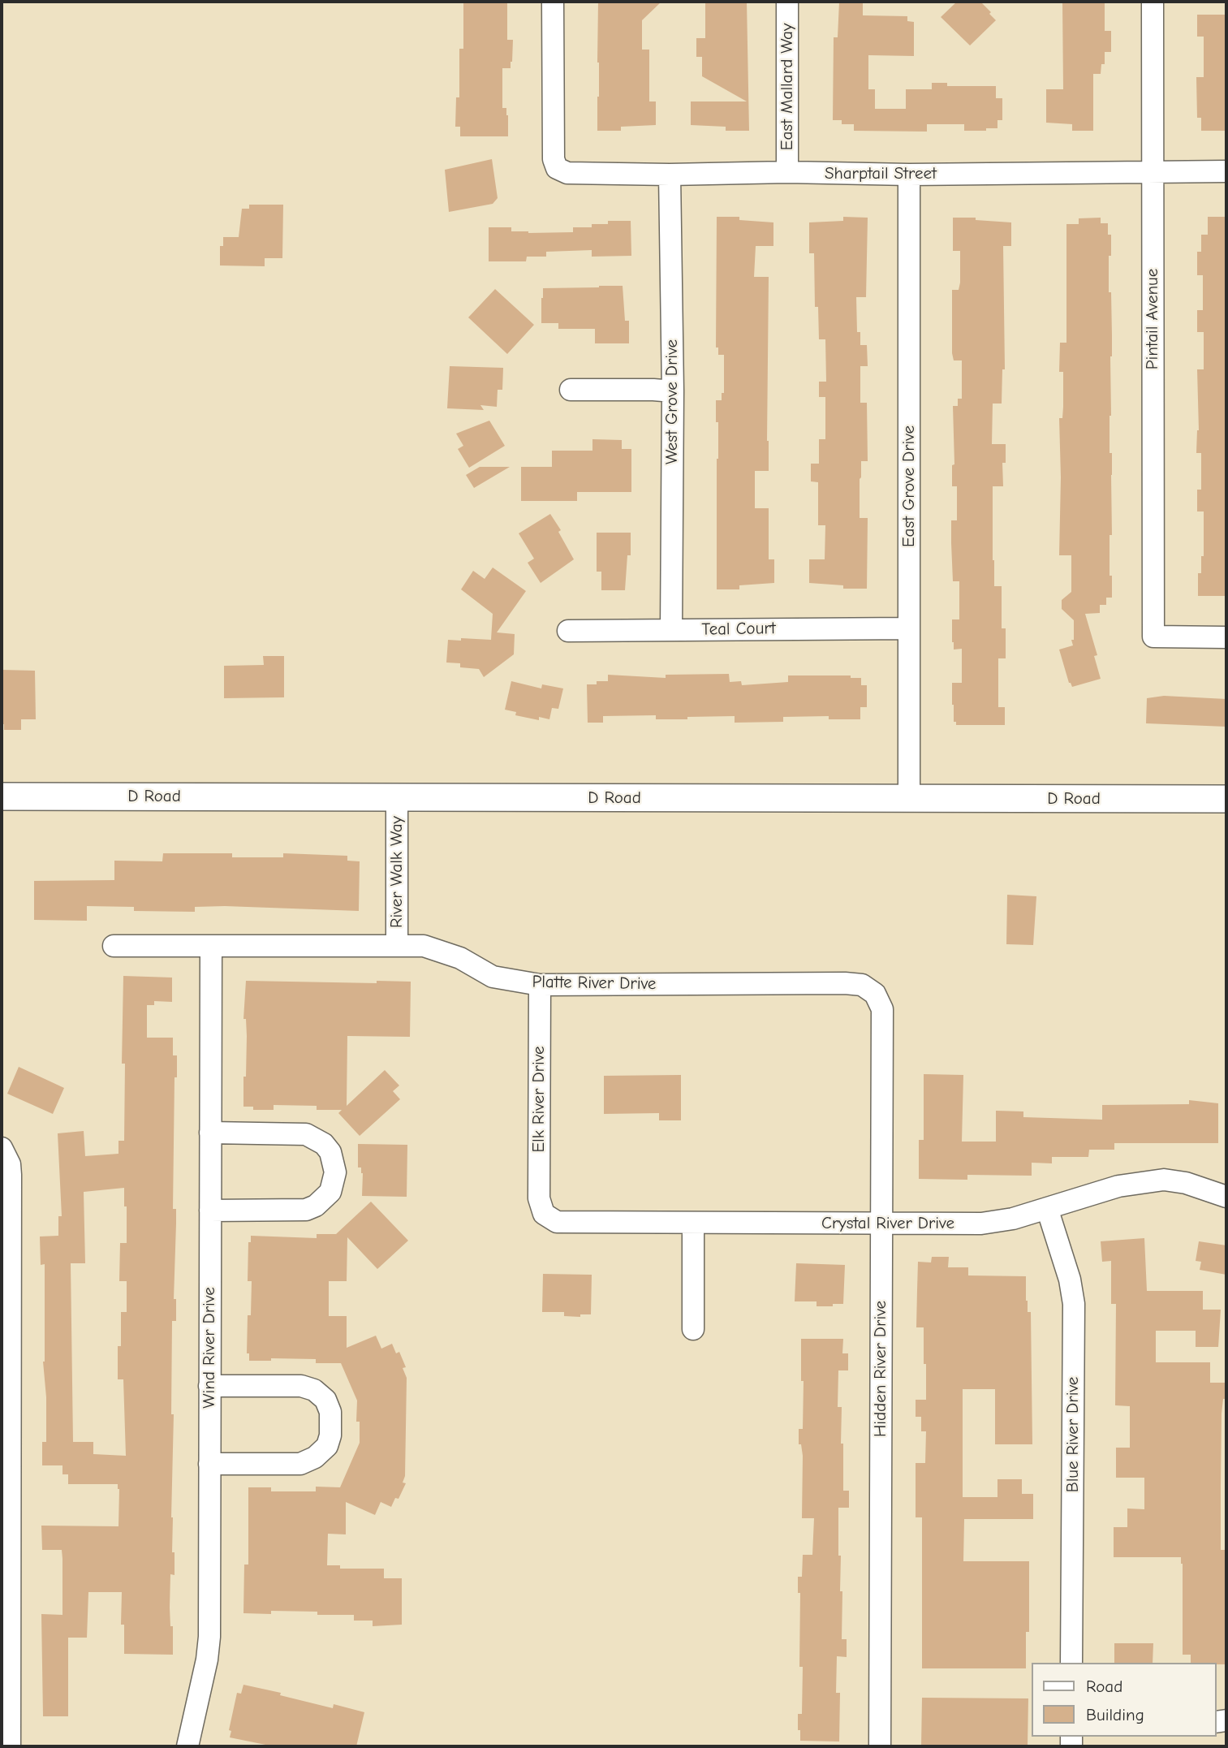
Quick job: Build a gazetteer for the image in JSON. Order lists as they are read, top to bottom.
{
  "streets": {
    "street": [
      "East Mallard Way",
      "Sharptail Street",
      "Pintail Avenue",
      "West Grove Drive",
      "East Grove Drive",
      "Teal Court",
      "D Road",
      "River Walk Way",
      "Platte River Drive",
      "Elk River Drive",
      "Crystal River Drive",
      "Wind River Drive",
      "Hidden River Drive",
      "Blue River Drive"
    ]
  },
  "crossings": [
    ["East Mallard Way", "Sharptail Street"],
    ["Sharptail Street", "Pintail Avenue"],
    ["Sharptail Street", "West Grove Drive"],
    ["Sharptail Street", "East Grove Drive"],
    ["West Grove Drive", "Teal Court"],
    ["East Grove Drive", "Teal Court"],
    ["East Grove Drive", "D Road"],
    ["D Road", "River Walk Way"],
    ["River Walk Way", "Platte River Drive"],
    ["Platte River Drive", "Elk River Drive"],
    ["Platte River Drive", "Wind River Drive"],
    ["Platte River Drive", "Hidden River Drive"],
    ["Elk River Drive", "Crystal River Drive"],
    ["Crystal River Drive", "Hidden River Drive"],
    ["Crystal River Drive", "Blue River Drive"]
  ],
  "legend": ["Road", "Building"]
}
